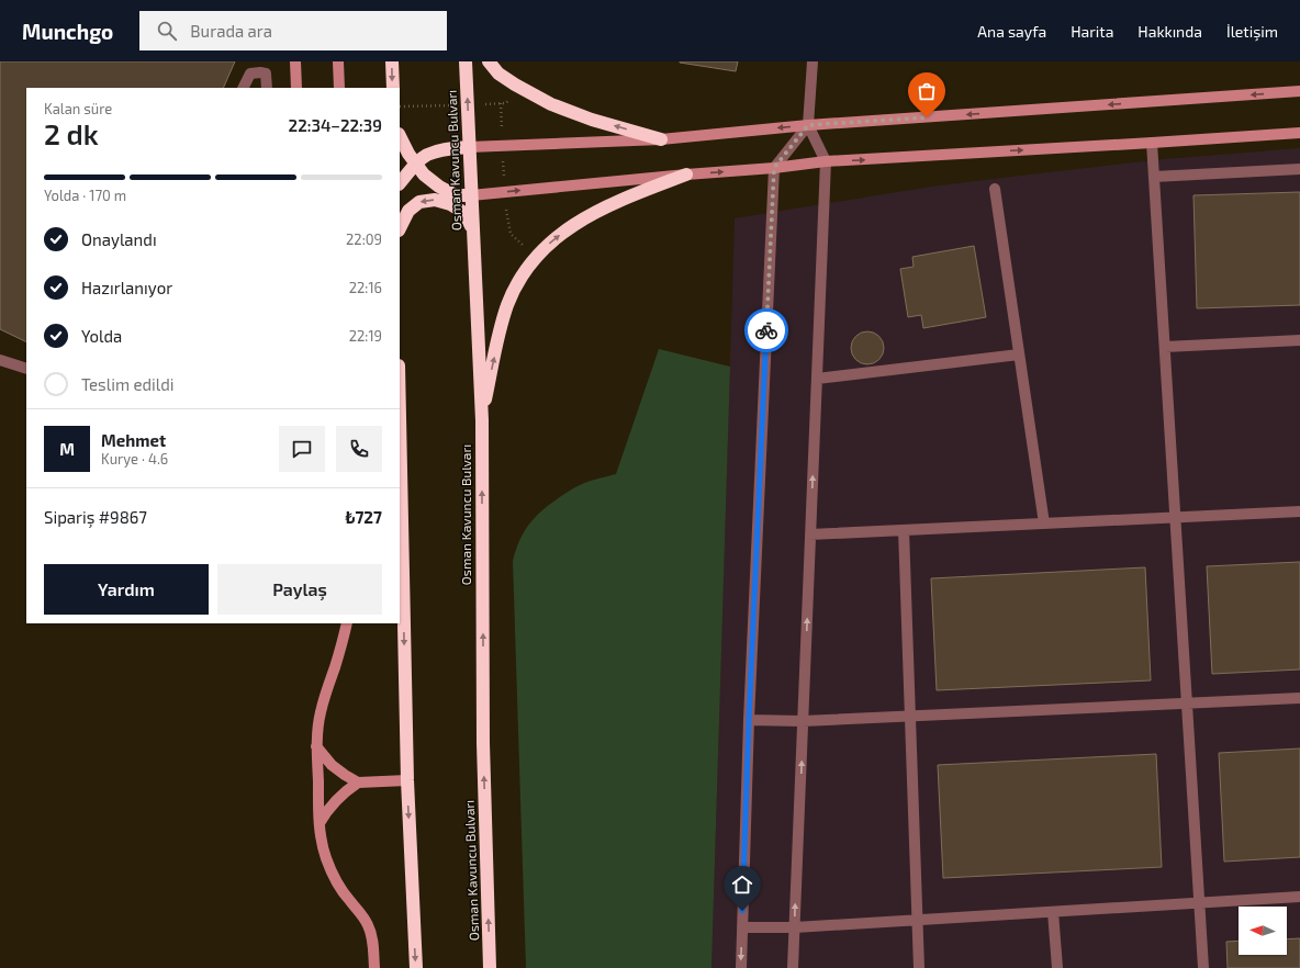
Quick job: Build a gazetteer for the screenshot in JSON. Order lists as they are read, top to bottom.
{
  "streets": {
    "highway": ["Osman Kavuncu Bulvarı"]
  },
  "north": "left",
  "page": {
    "header": "Munchgo",
    "search": "Burada ara",
    "nav": [
      "Ana sayfa",
      "Harita",
      "Hakkında",
      "İletişim"
    ],
    "heading": ["2 dk", "Kalan süre", "22:34–22:39"],
    "panel": [
      "Mehmet",
      "Kurye · 4.6",
      "Sipariş #9867",
      "₺727"
    ],
    "bar": "Yolda · 170 m",
    "list": [
      ["Onaylandı", "22:09"],
      ["Hazırlanıyor", "22:16"],
      ["Yolda", "22:19"],
      "Teslim edildi"
    ],
    "round": "M",
    "buttons": ["Yardım", "Paylaş"]
  }
}
